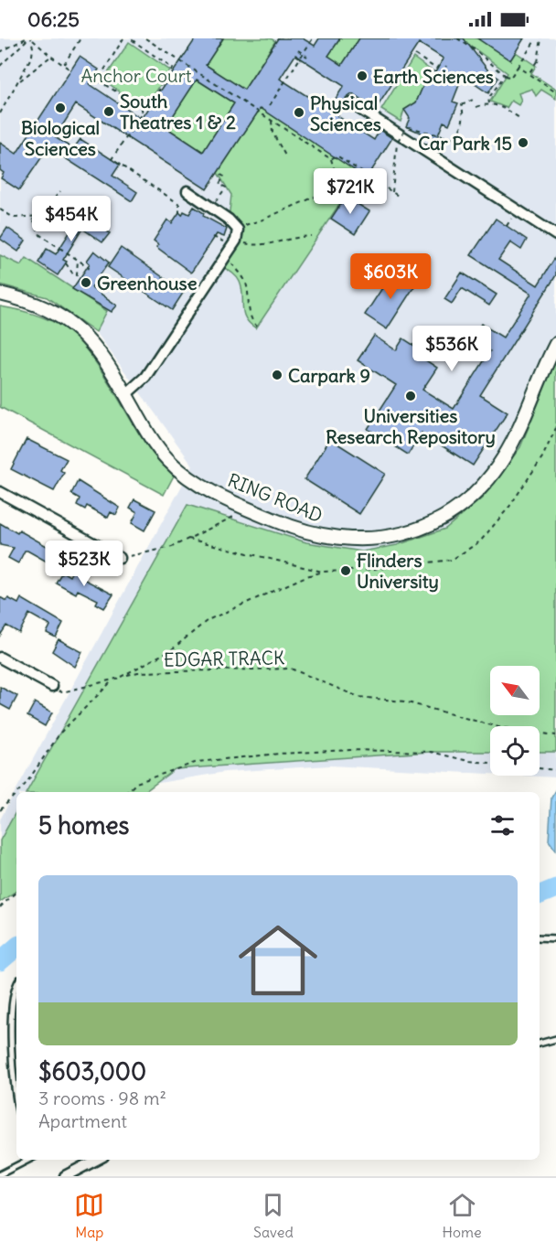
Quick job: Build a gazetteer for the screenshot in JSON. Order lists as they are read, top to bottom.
{
  "streets": {
    "street": ["RING ROAD"],
    "path": ["EDGAR TRACK"]
  },
  "parks": ["Anchor Court"],
  "places": [
    "Earth Sciences",
    "Biological Sciences",
    "South Theatres 1 & 2",
    "Physical Sciences",
    "Car Park 15",
    "Greenhouse",
    "Carpark 9",
    "Universities Research Repository",
    "Flinders University"
  ],
  "north": "top left",
  "page": {
    "status": "06:25",
    "price": [
      "$721K",
      "$454K",
      "$603K",
      "$536K",
      "$523K"
    ],
    "heading": "5 homes",
    "list": [
      {
        "name": "$603,000",
        "note": "3 rooms · 98 m² · Apartment"
      }
    ],
    "tabs": ["Map", "Saved", "Home"]
  }
}
